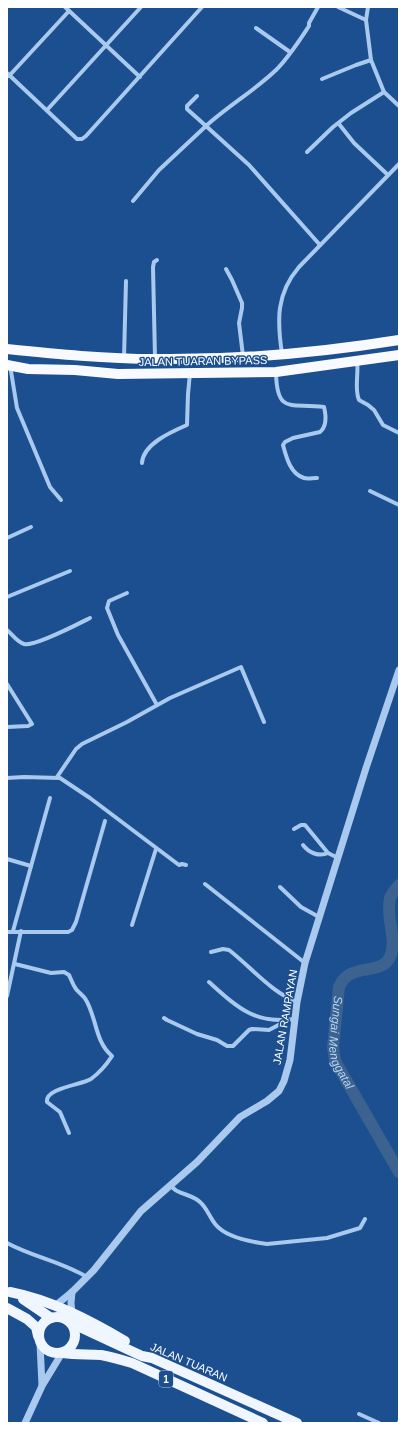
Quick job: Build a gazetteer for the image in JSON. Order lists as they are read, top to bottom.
{
  "streets": {
    "highway": ["JALAN TUARAN BYPASS"],
    "main road": ["JALAN TUARAN", "1"],
    "street": ["JALAN RAMPAYAN"]
  },
  "crossings": [
    ["JALAN TUARAN", "1"]
  ],
  "water": ["Sungai Menggatal"]
}
